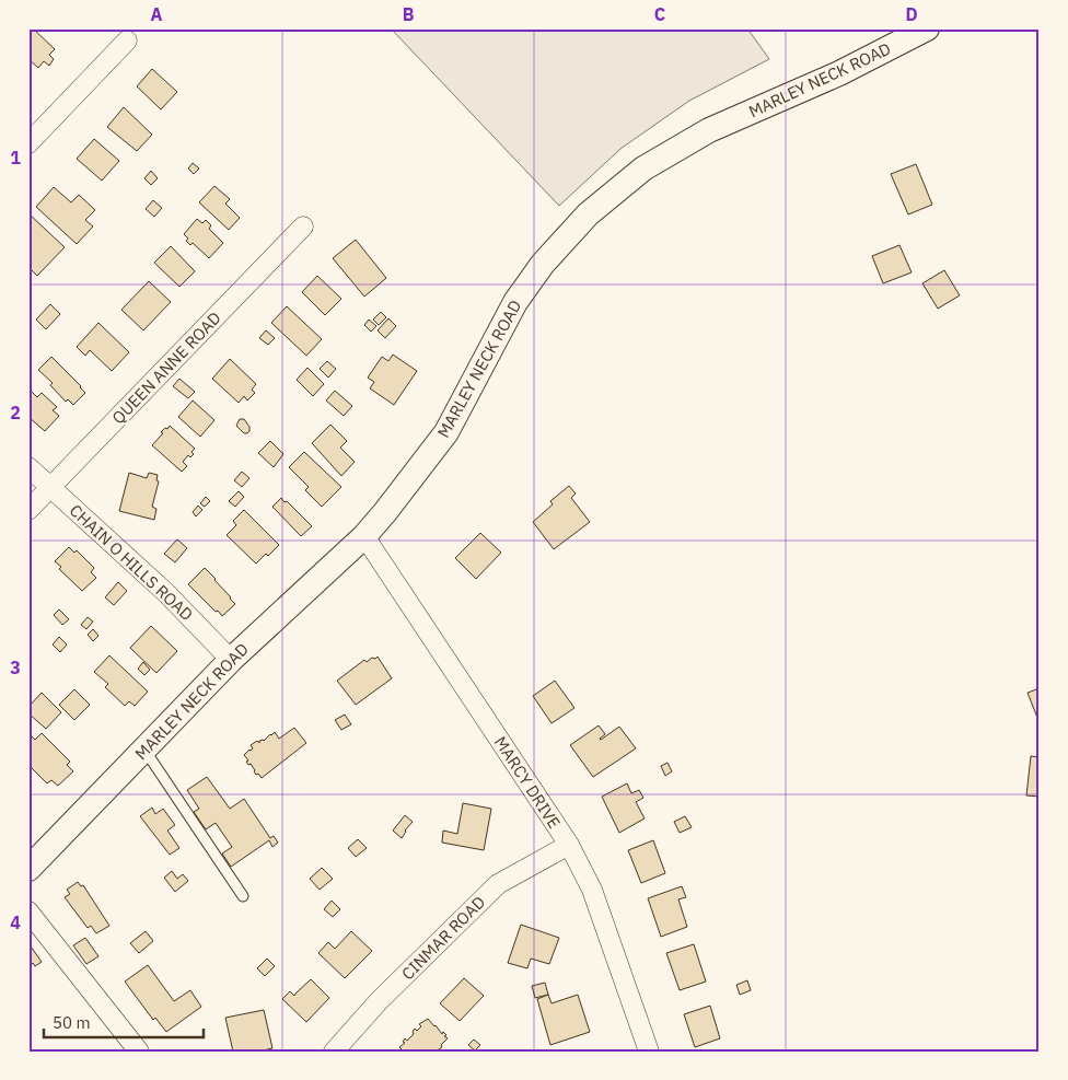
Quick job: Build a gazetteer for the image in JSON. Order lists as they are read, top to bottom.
{
  "streets": {
    "street": [
      "MARLEY NECK ROAD",
      "QUEEN ANNE ROAD",
      "CHAIN O HILLS ROAD",
      "MARCY DRIVE",
      "CINMAR ROAD"
    ]
  },
  "crossings": [
    ["MARLEY NECK ROAD", "CHAIN O HILLS ROAD"],
    ["MARLEY NECK ROAD", "MARCY DRIVE"],
    ["QUEEN ANNE ROAD", "CHAIN O HILLS ROAD"],
    ["MARCY DRIVE", "CINMAR ROAD"]
  ],
  "scale_bar": "50 m",
  "grid": {
    "columns": [
      "A",
      "B",
      "C",
      "D"
    ],
    "rows": [
      "1",
      "2",
      "3",
      "4"
    ]
  }
}
